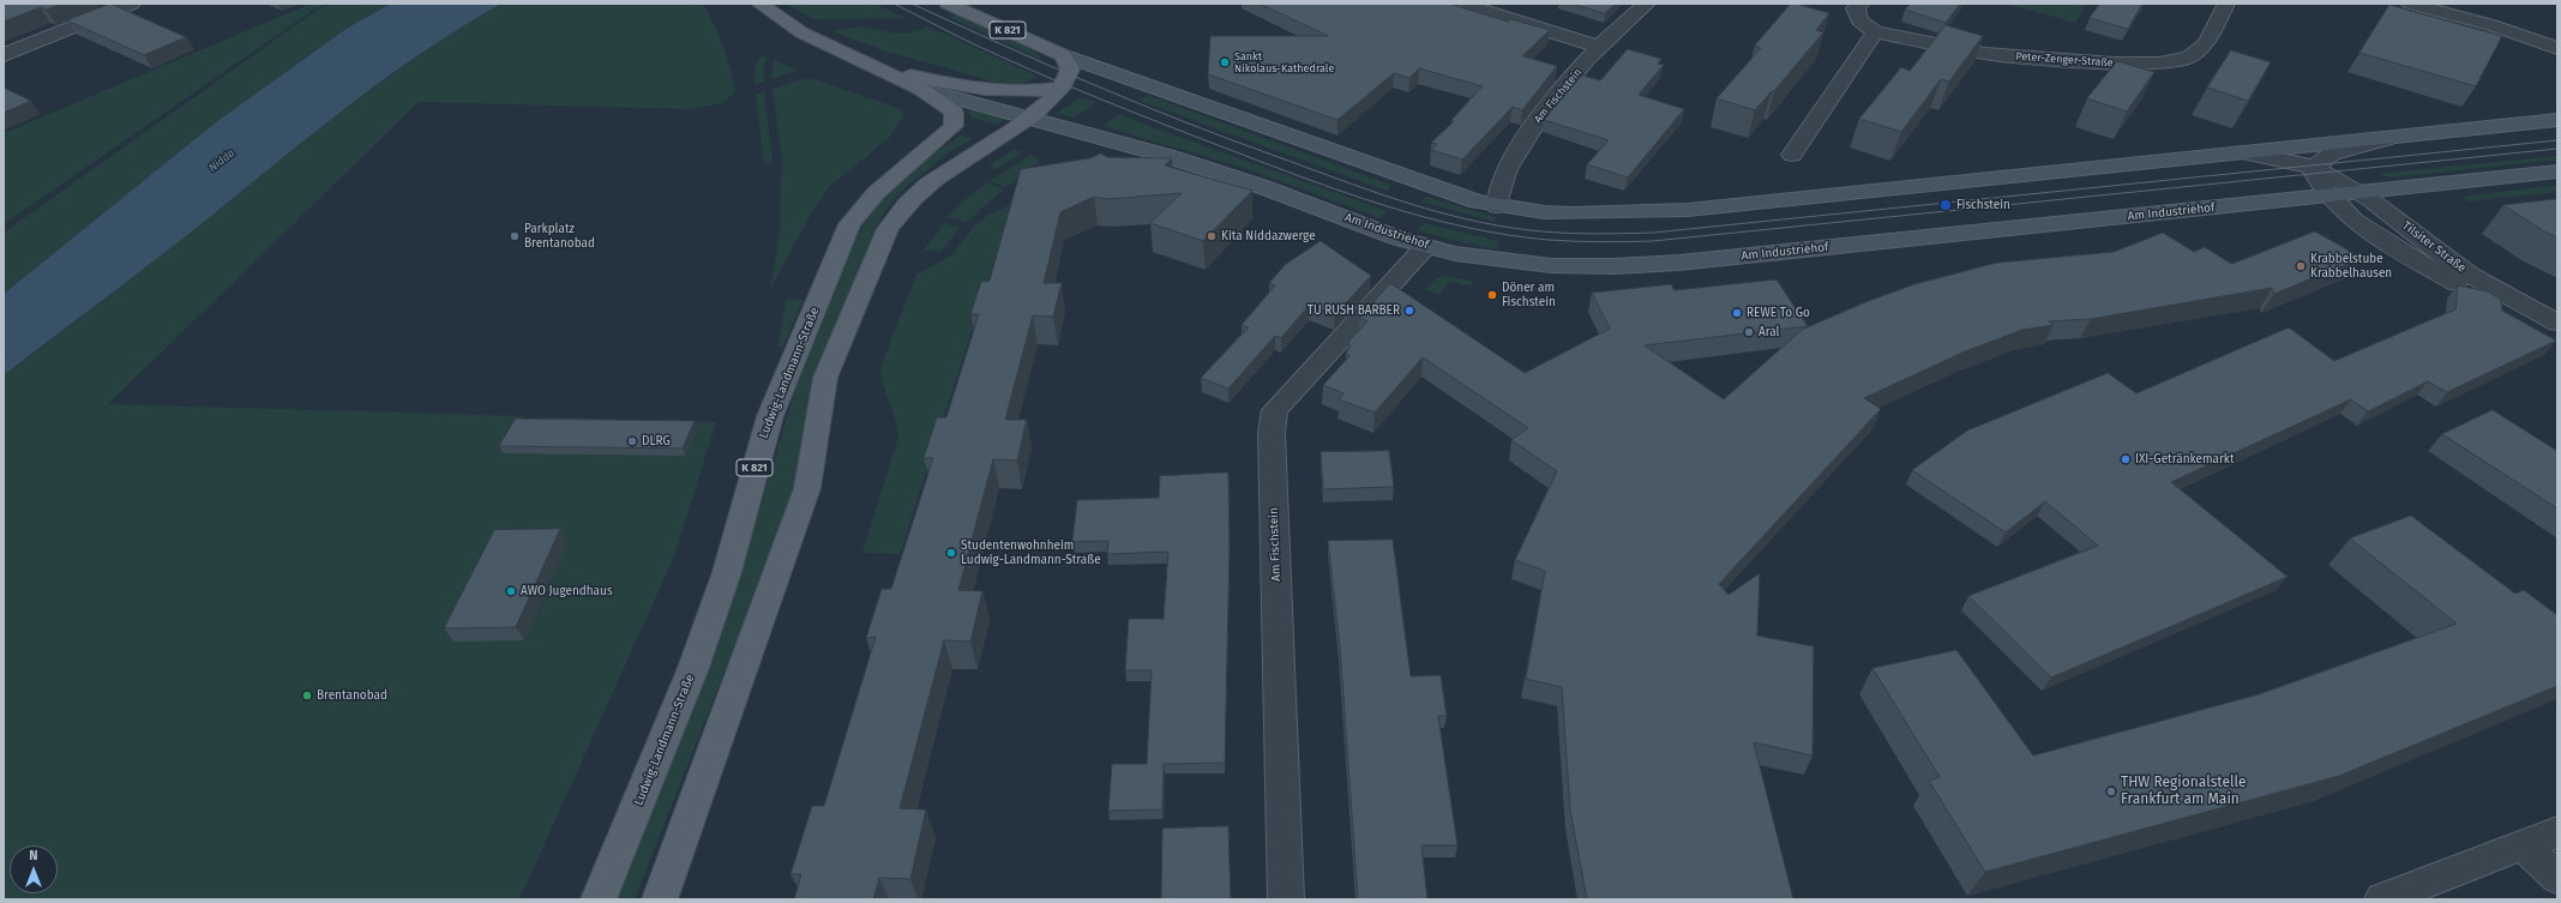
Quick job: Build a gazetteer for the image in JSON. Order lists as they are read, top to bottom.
{
  "streets": {
    "main road": ["K 821", "Am Industriehof", "Ludwig-Landmann-Straße"],
    "street": ["Peter-Zenger-Straße", "Am Fischstein", "Tilsiter Straße"]
  },
  "crossings": [
    ["Am Fischstein", "Am Industriehof"],
    ["Am Industriehof", "Tilsiter Straße"],
    ["Am Industriehof", "Ludwig-Landmann-Straße"]
  ],
  "water": ["Nidda"],
  "places": [
    "Sankt Nikolaus-Kathedrale",
    "Fischstein",
    "Parkplatz Brentanobad",
    "Kita Niddazwerge",
    "Krabbelstube Krabbelhausen",
    "Döner am Fischstein",
    "TU RUSH BARBER",
    "REWE To Go",
    "Aral",
    "DLRG",
    "IXI-Getränkemarkt",
    "Studentenwohnheim Ludwig-Landmann-Straße",
    "AWO Jugendhaus",
    "Brentanobad",
    "THW Regionalstelle Frankfurt am Main"
  ],
  "north": "top"
}
